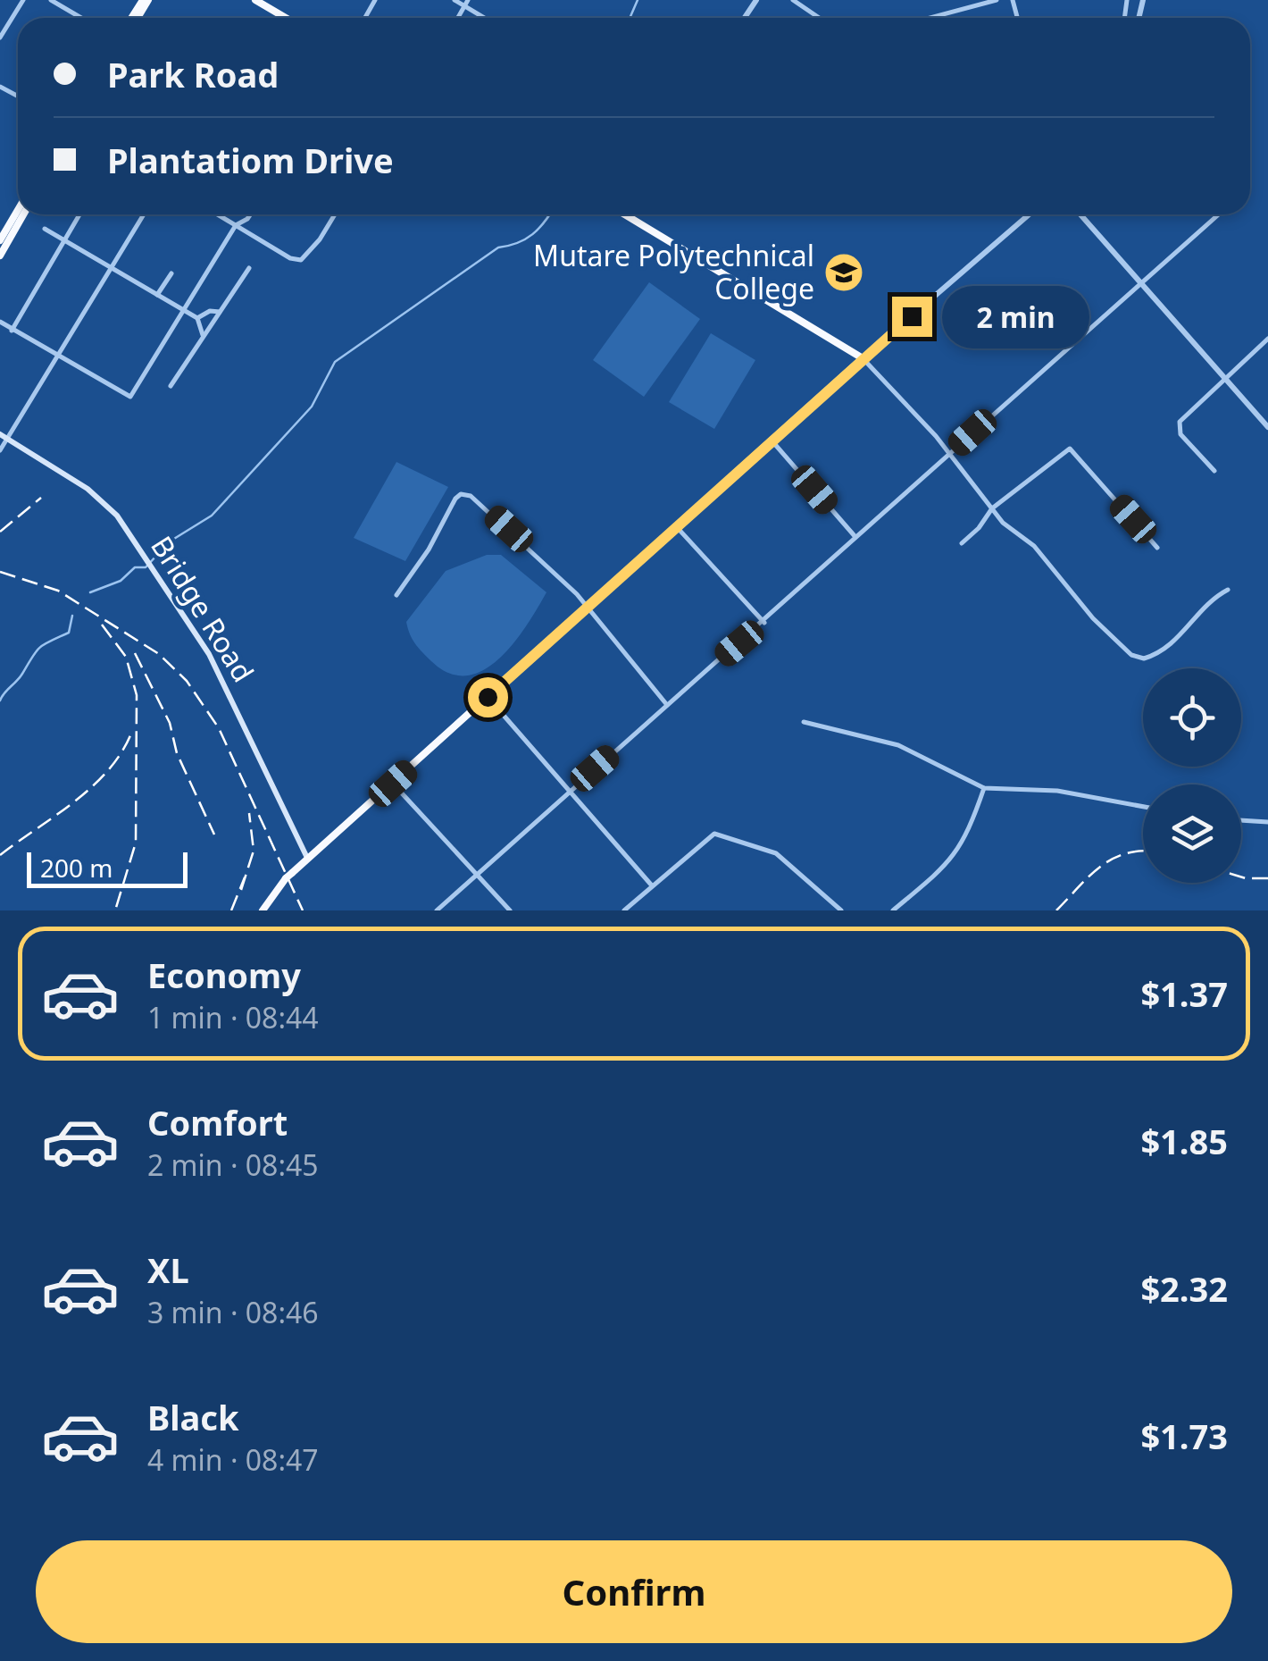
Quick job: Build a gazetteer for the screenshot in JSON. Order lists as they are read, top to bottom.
{
  "streets": {
    "main road": ["Bridge Road"]
  },
  "places": {
    "school or university": ["Mutare Polytechnical College"]
  },
  "scale_bar": "200 m",
  "page": {
    "banner": ["Park Road", "Plantatiom Drive"],
    "bubble": "2 min",
    "scale": "200 m",
    "list": [
      {
        "name": "Economy",
        "note": "1 min · 08:44",
        "value": "$1.37"
      },
      {
        "name": "Comfort",
        "note": "2 min · 08:45",
        "value": "$1.85"
      },
      {
        "name": "XL",
        "note": "3 min · 08:46",
        "value": "$2.32"
      },
      {
        "name": "Black",
        "note": "4 min · 08:47",
        "value": "$1.73"
      }
    ],
    "buttons": "Confirm"
  }
}
